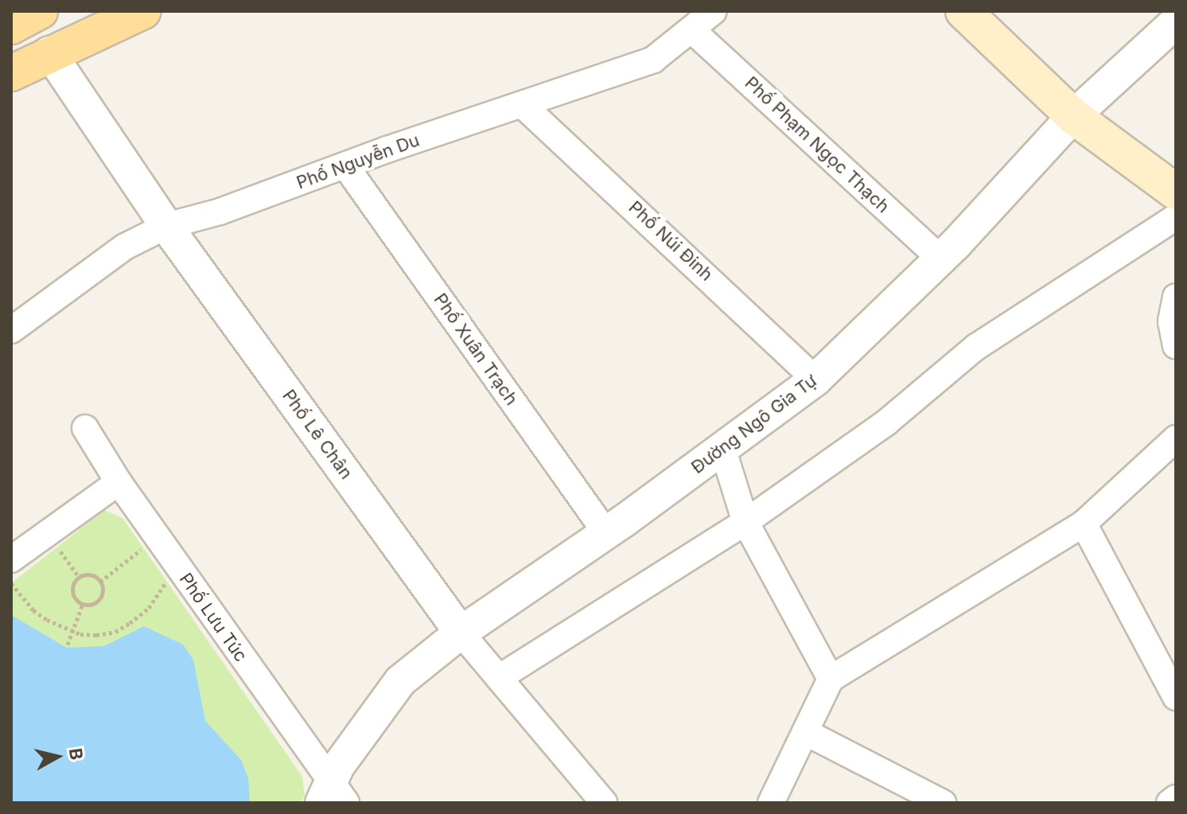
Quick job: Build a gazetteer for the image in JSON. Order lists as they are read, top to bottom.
{
  "streets": {
    "street": [
      "Phố Phạm Ngọc Thạch",
      "Phố Nguyễn Du",
      "Phố Núi Đinh",
      "Phố Xuân Trạch",
      "Đường Ngô Gia Tự",
      "Phố Lê Chân",
      "Phố Lưu Túc"
    ]
  },
  "crossings": [
    ["Phố Phạm Ngọc Thạch", "Phố Nguyễn Du"],
    ["Phố Phạm Ngọc Thạch", "Đường Ngô Gia Tự"],
    ["Phố Nguyễn Du", "Phố Núi Đinh"],
    ["Phố Nguyễn Du", "Phố Xuân Trạch"],
    ["Phố Nguyễn Du", "Phố Lê Chân"],
    ["Phố Núi Đinh", "Đường Ngô Gia Tự"],
    ["Phố Xuân Trạch", "Đường Ngô Gia Tự"],
    ["Đường Ngô Gia Tự", "Phố Lê Chân"],
    ["Đường Ngô Gia Tự", "Phố Lưu Túc"]
  ],
  "north": "right"
}
